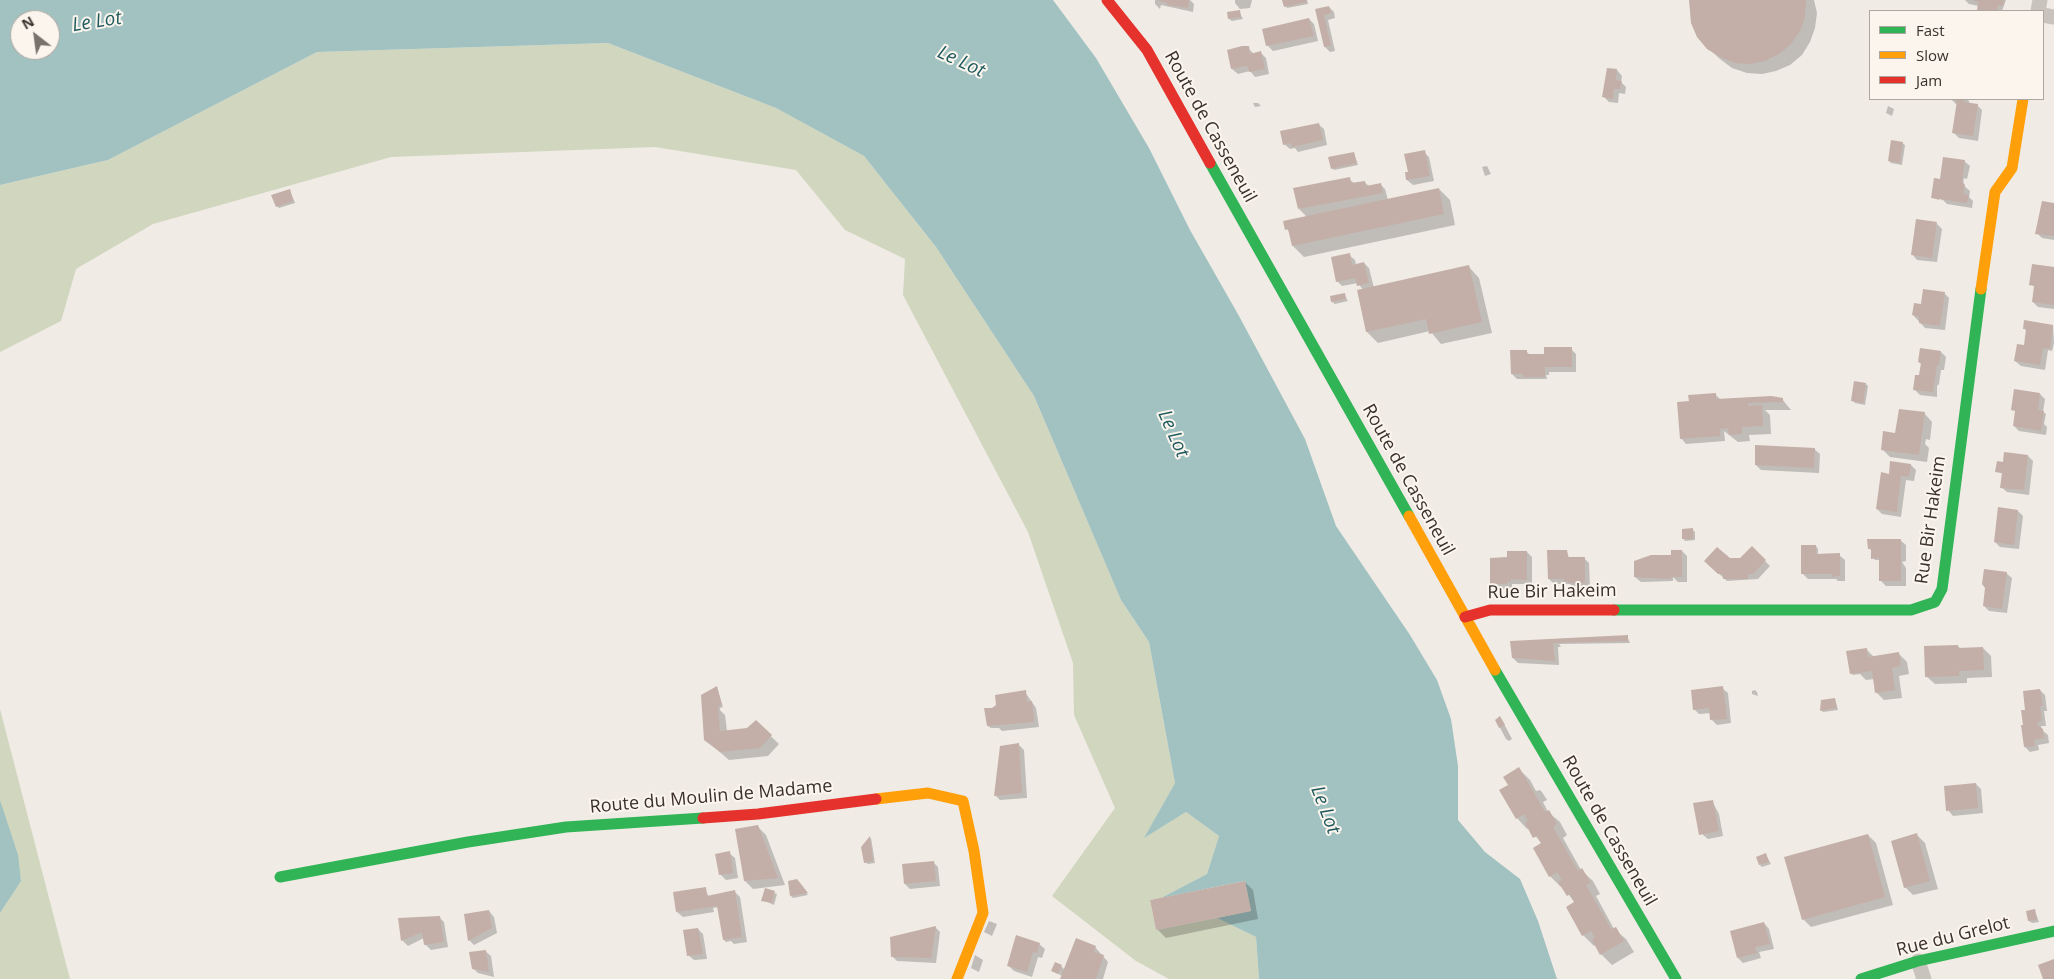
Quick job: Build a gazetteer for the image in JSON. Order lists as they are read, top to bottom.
{
  "streets": {
    "street": [
      "Route de Casseneuil",
      "Rue Bir Hakeim",
      "Route du Moulin de Madame",
      "Rue du Grelot"
    ]
  },
  "crossings": [
    ["Route de Casseneuil", "Rue Bir Hakeim"]
  ],
  "water": ["Le Lot"],
  "legend": ["Fast", "Slow", "Jam"],
  "north": "top left"
}
